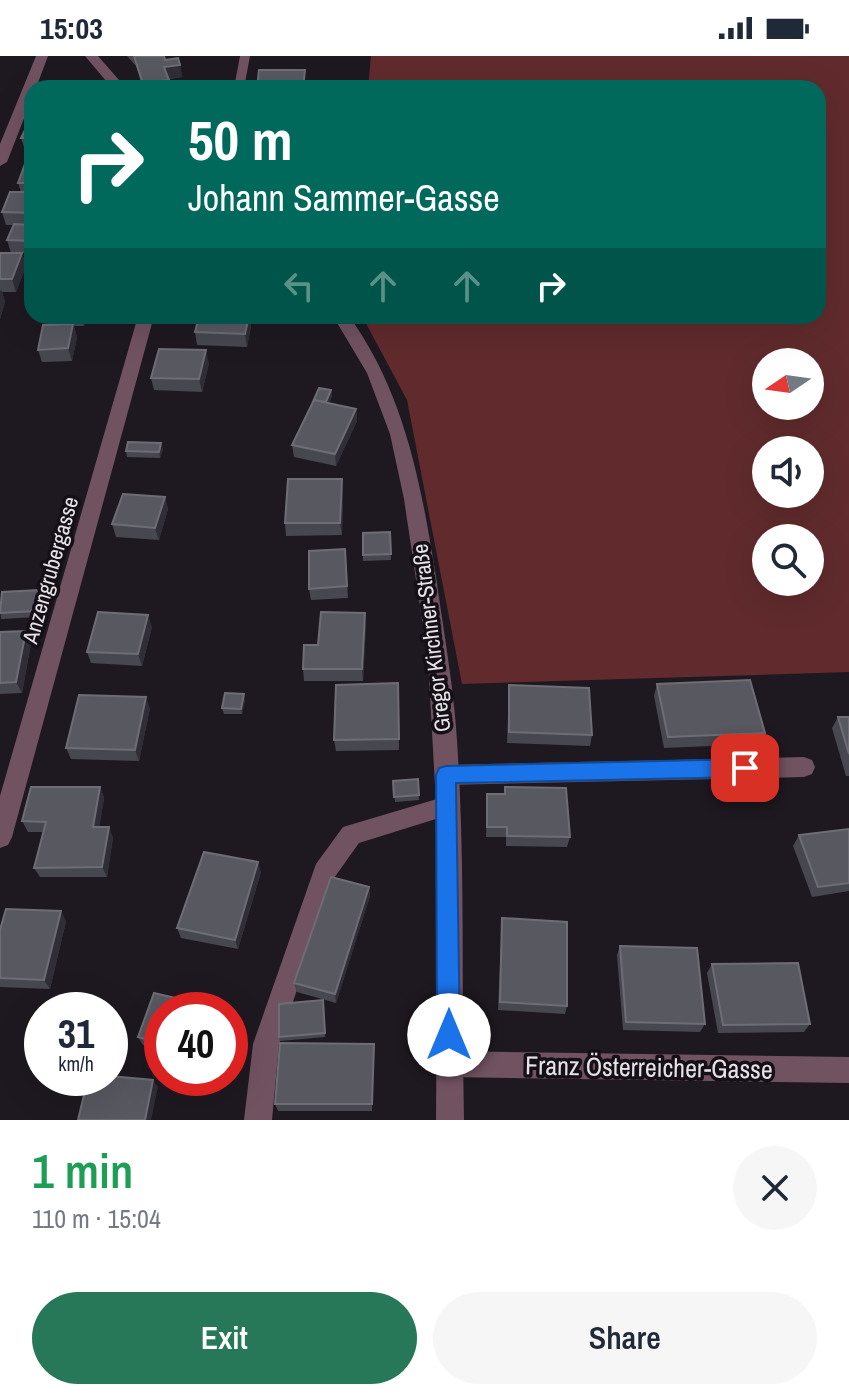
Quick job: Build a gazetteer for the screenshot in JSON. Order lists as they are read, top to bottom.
{
  "streets": {
    "street": ["Anzengrubergasse", "Gregor Kirchner-Straße", "Franz Österreicher-Gasse"]
  },
  "crossings": [
    ["Gregor Kirchner-Straße", "Franz Österreicher-Gasse"]
  ],
  "north": "left",
  "page": {
    "status": "15:03",
    "turn": ["50 m", "Johann Sammer-Gasse"],
    "speed": "31 km/h",
    "limit": "40",
    "heading": ["1 min", "110 m · 15:04"],
    "buttons": ["Exit", "Share"]
  }
}
